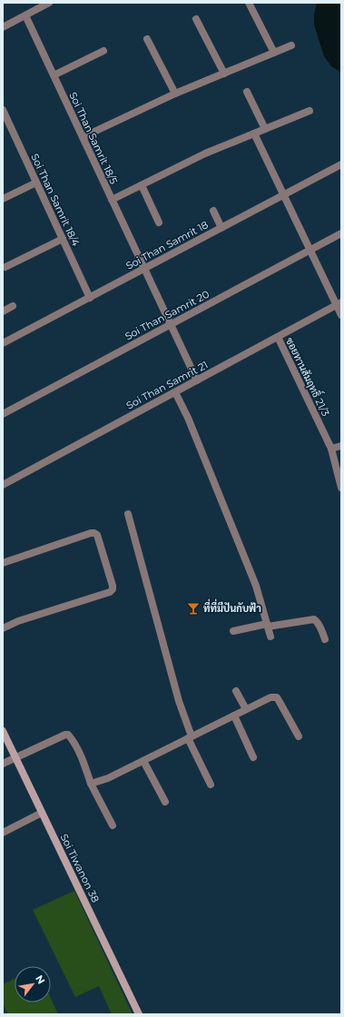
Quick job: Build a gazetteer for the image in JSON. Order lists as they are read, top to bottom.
{
  "streets": {
    "street": [
      "Soi Than Samrit 18/5",
      "Soi Than Samrit 18/4",
      "Soi Than Samrit 18",
      "Soi Than Samrit 20",
      "ซอยทานสัมฤทธิ์ 21/3",
      "Soi Than Samrit 21",
      "Soi Tiwanon 38"
    ]
  },
  "crossings": [
    ["Soi Than Samrit 18/5", "Soi Than Samrit 18"],
    ["Soi Than Samrit 18/5", "Soi Than Samrit 20"],
    ["Soi Than Samrit 18/5", "Soi Than Samrit 21"],
    ["Soi Than Samrit 18/4", "Soi Than Samrit 18"],
    ["ซอยทานสัมฤทธิ์ 21/3", "Soi Than Samrit 21"]
  ],
  "places": {
    "bar": ["ที่ที่มีปันกับฟ้า"]
  },
  "north": "top right"
}
